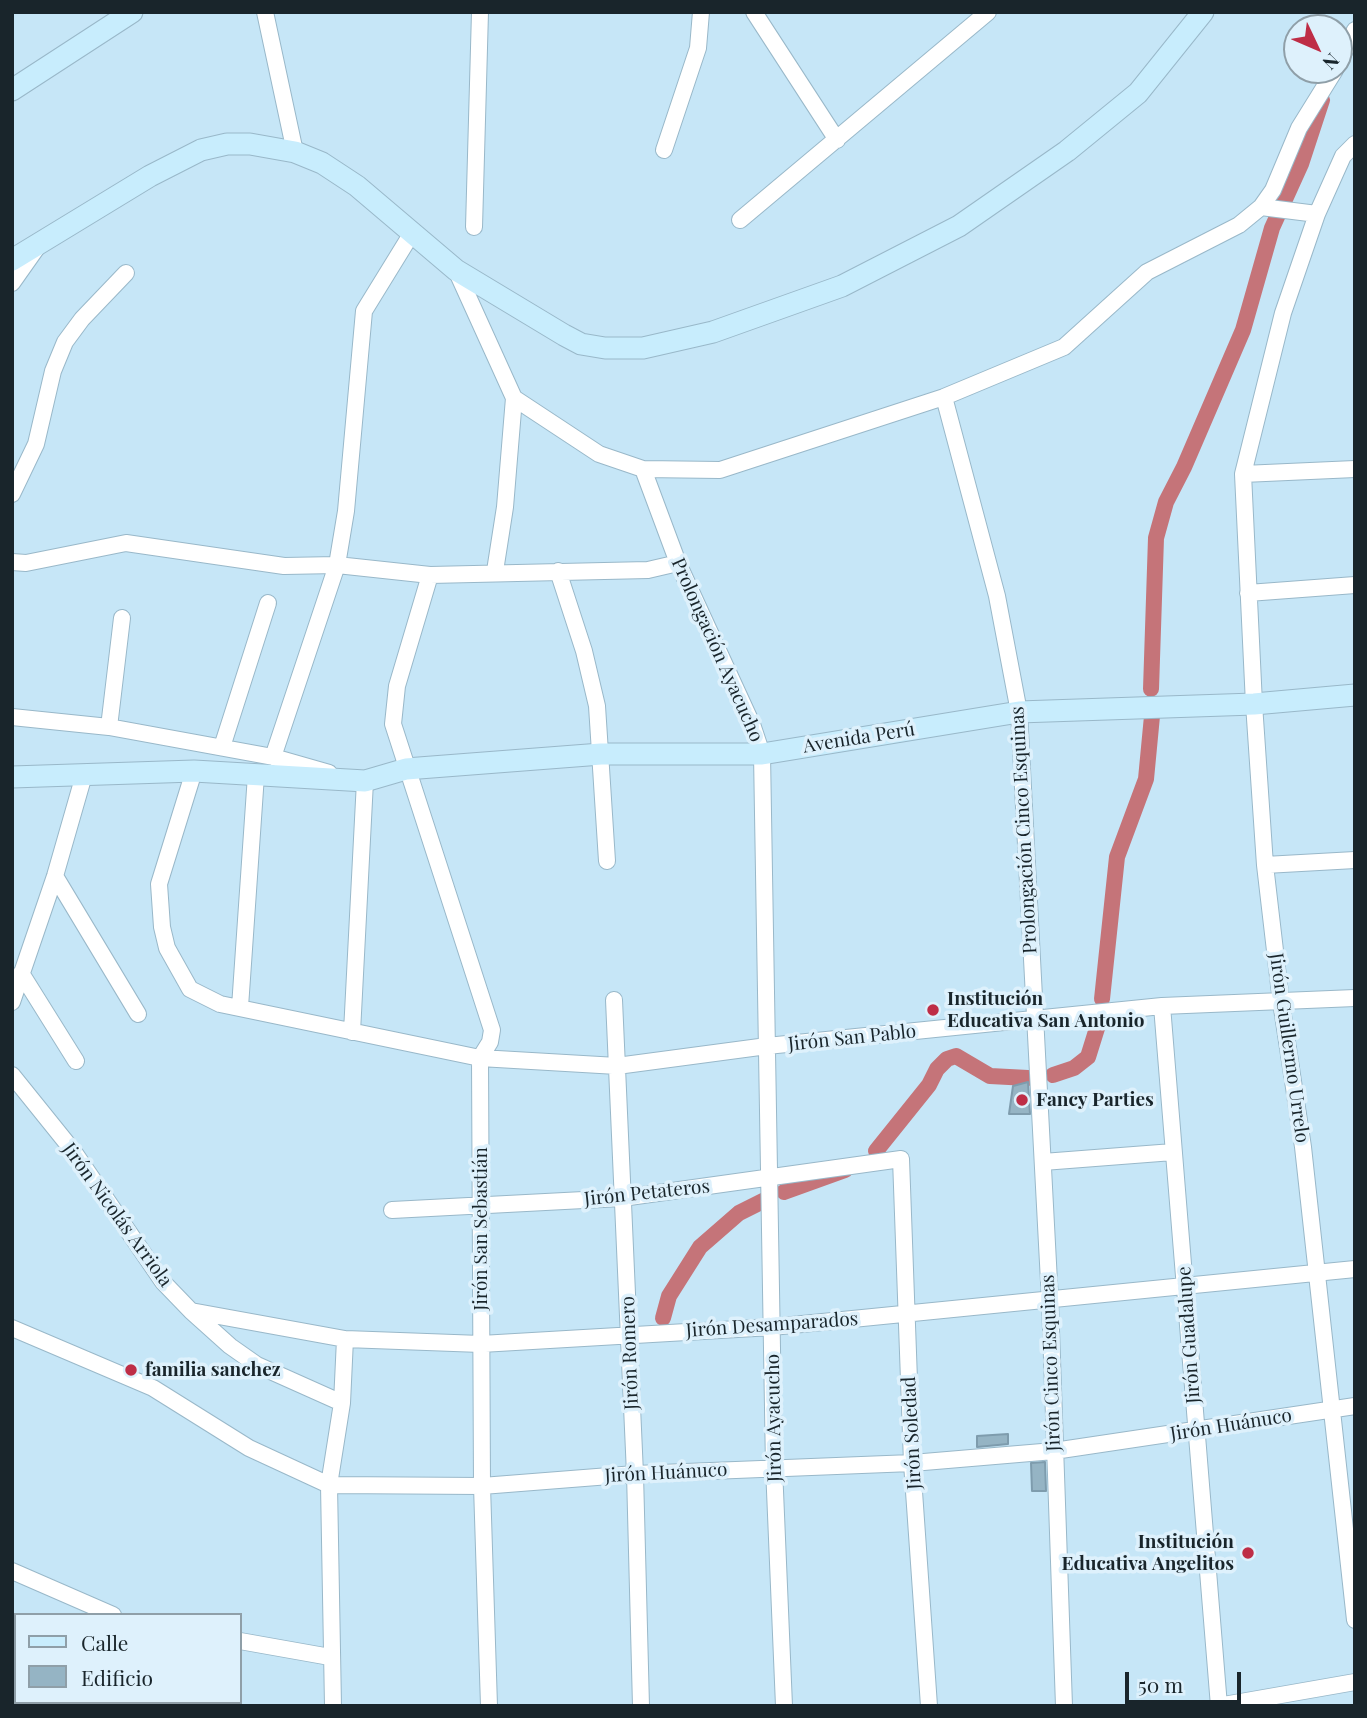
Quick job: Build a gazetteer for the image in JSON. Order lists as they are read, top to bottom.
{
  "streets": {
    "street": [
      "Prolongación Ayacucho",
      "Avenida Perú",
      "Prolongación Cinco Esquinas",
      "Jirón San Pablo",
      "Jirón Guillermo Urrelo",
      "Jirón Petateros",
      "Jirón Nicolás Arriola",
      "Jirón San Sebastián",
      "Jirón Desamparados",
      "Jirón Guadalupe",
      "Jirón Romero",
      "Jirón Cinco Esquinas",
      "Jirón Ayacucho",
      "Jirón Huánuco",
      "Jirón Soledad"
    ]
  },
  "crossings": [
    ["Prolongación Ayacucho", "Avenida Perú"],
    ["Prolongación Ayacucho", "Jirón San Pablo"],
    ["Prolongación Ayacucho", "Jirón Ayacucho"],
    ["Avenida Perú", "Prolongación Cinco Esquinas"],
    ["Avenida Perú", "Jirón San Pablo"],
    ["Avenida Perú", "Jirón Guillermo Urrelo"],
    ["Avenida Perú", "Jirón San Sebastián"],
    ["Prolongación Cinco Esquinas", "Jirón San Pablo"],
    ["Prolongación Cinco Esquinas", "Jirón Cinco Esquinas"],
    ["Jirón San Pablo", "Jirón Guillermo Urrelo"],
    ["Jirón San Pablo", "Jirón San Sebastián"],
    ["Jirón San Pablo", "Jirón Guadalupe"],
    ["Jirón San Pablo", "Jirón Romero"],
    ["Jirón San Pablo", "Jirón Cinco Esquinas"],
    ["Jirón San Pablo", "Jirón Ayacucho"],
    ["Jirón Guillermo Urrelo", "Jirón Desamparados"],
    ["Jirón Guillermo Urrelo", "Jirón Huánuco"],
    ["Jirón Petateros", "Jirón San Sebastián"],
    ["Jirón Petateros", "Jirón Romero"],
    ["Jirón Petateros", "Jirón Ayacucho"],
    ["Jirón Petateros", "Jirón Soledad"],
    ["Jirón Nicolás Arriola", "Jirón Desamparados"],
    ["Jirón San Sebastián", "Jirón Desamparados"],
    ["Jirón San Sebastián", "Jirón Huánuco"],
    ["Jirón Desamparados", "Jirón Guadalupe"],
    ["Jirón Desamparados", "Jirón Romero"],
    ["Jirón Desamparados", "Jirón Cinco Esquinas"],
    ["Jirón Desamparados", "Jirón Ayacucho"],
    ["Jirón Desamparados", "Jirón Soledad"],
    ["Jirón Guadalupe", "Jirón Huánuco"],
    ["Jirón Romero", "Jirón Huánuco"],
    ["Jirón Cinco Esquinas", "Jirón Huánuco"],
    ["Jirón Ayacucho", "Jirón Huánuco"],
    ["Jirón Huánuco", "Jirón Soledad"]
  ],
  "places": [
    "Institución Educativa San Antonio",
    "Fancy Parties",
    "familia sanchez",
    "Institución Educativa Angelitos"
  ],
  "legend": ["Calle", "Edificio"],
  "scale_bar": "50 m",
  "north": "bottom right"
}
